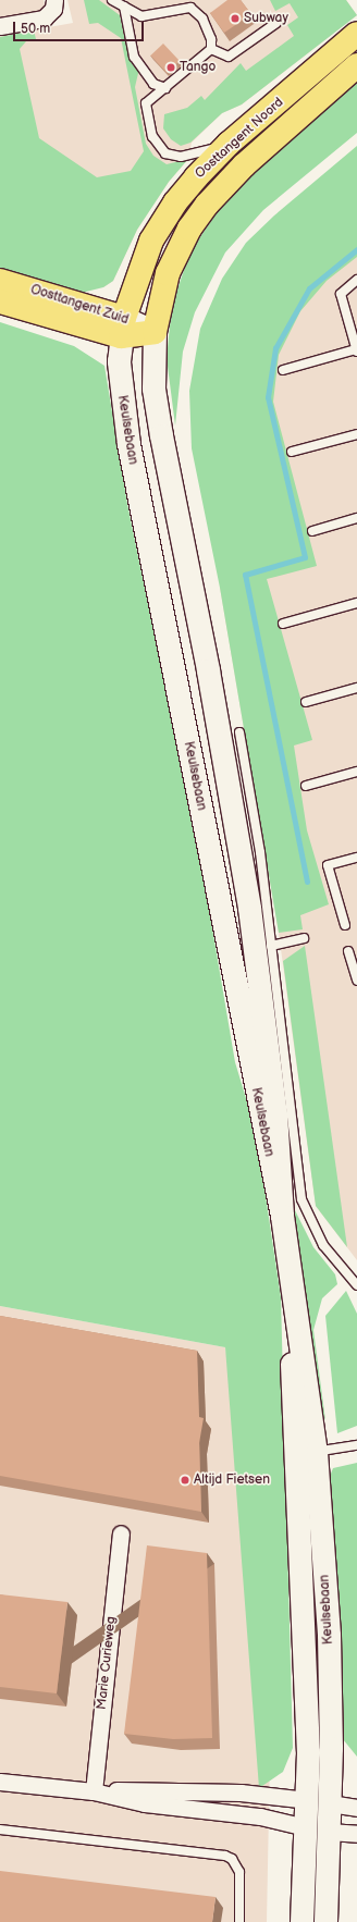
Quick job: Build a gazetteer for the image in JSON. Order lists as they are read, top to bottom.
{
  "streets": {
    "main road": ["Oosttangent Noord", "Oosttangent Zuid", "Keulsebaan"],
    "street": ["Marie Curieweg"]
  },
  "crossings": [
    ["Oosttangent Noord", "Oosttangent Zuid"],
    ["Oosttangent Noord", "Keulsebaan"],
    ["Oosttangent Zuid", "Keulsebaan"]
  ],
  "places": ["Subway", "Tango", "Altijd Fietsen"],
  "scale_bar": "50 m"
}
